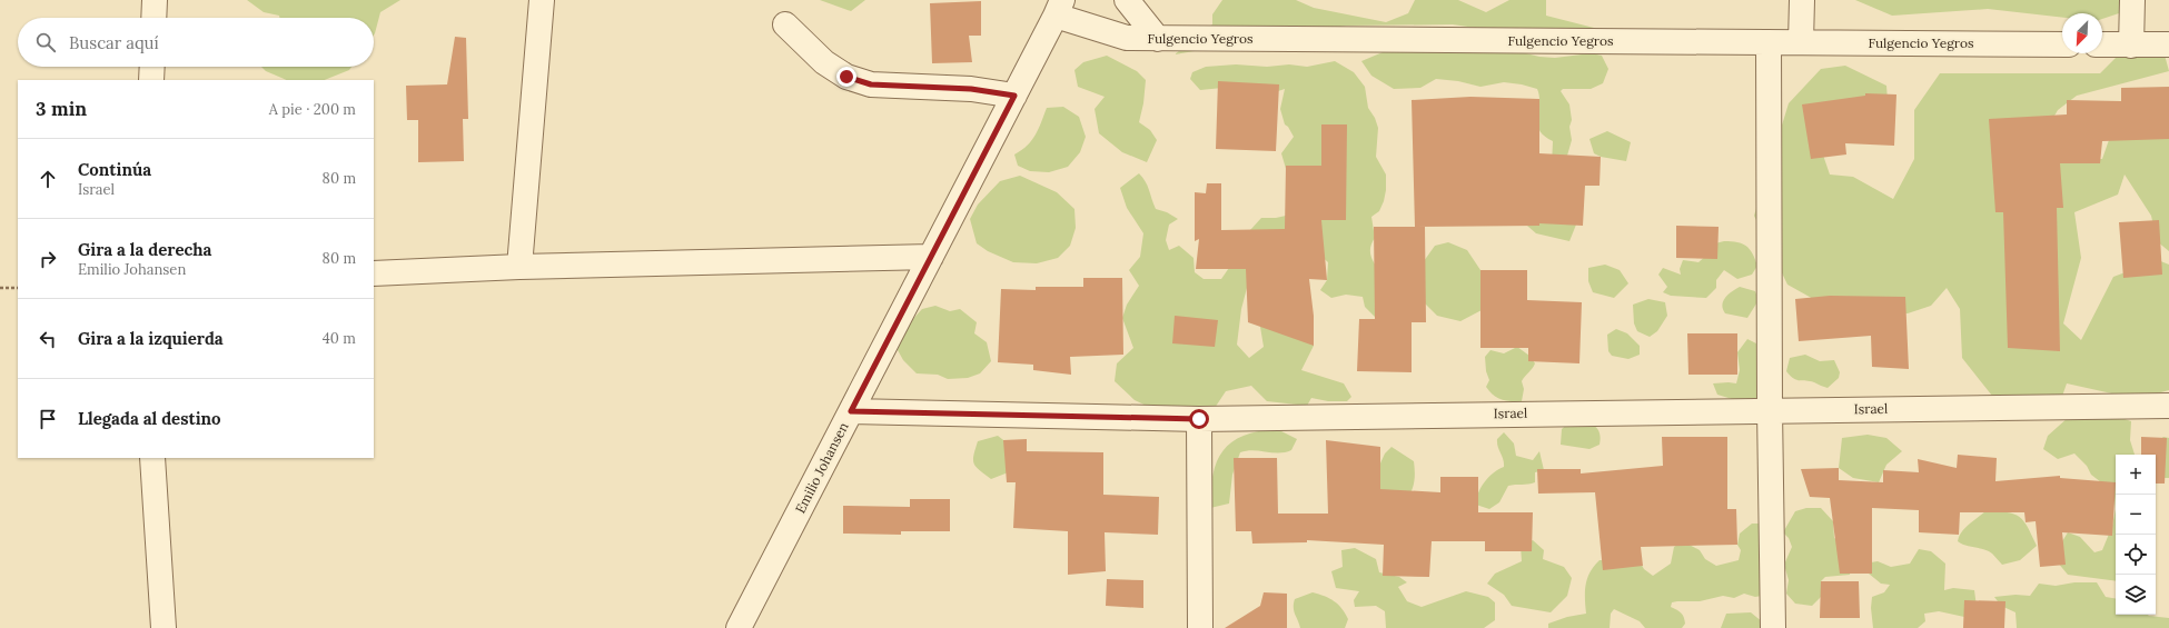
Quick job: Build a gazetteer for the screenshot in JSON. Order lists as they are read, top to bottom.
{
  "streets": {
    "street": ["Fulgencio Yegros", "Israel", "Emilio Johansen"]
  },
  "crossings": [
    ["Fulgencio Yegros", "Emilio Johansen"],
    ["Israel", "Emilio Johansen"]
  ],
  "north": "bottom left",
  "page": {
    "search": "Buscar aquí",
    "heading": ["3 min", "A pie · 200 m"],
    "list": [
      ["Continúa", "Israel", "80 m"],
      ["Gira a la derecha", "Emilio Johansen", "80 m"],
      ["Gira a la izquierda", "40 m"],
      "Llegada al destino"
    ],
    "map_buttons": ["+", "−"]
  }
}
